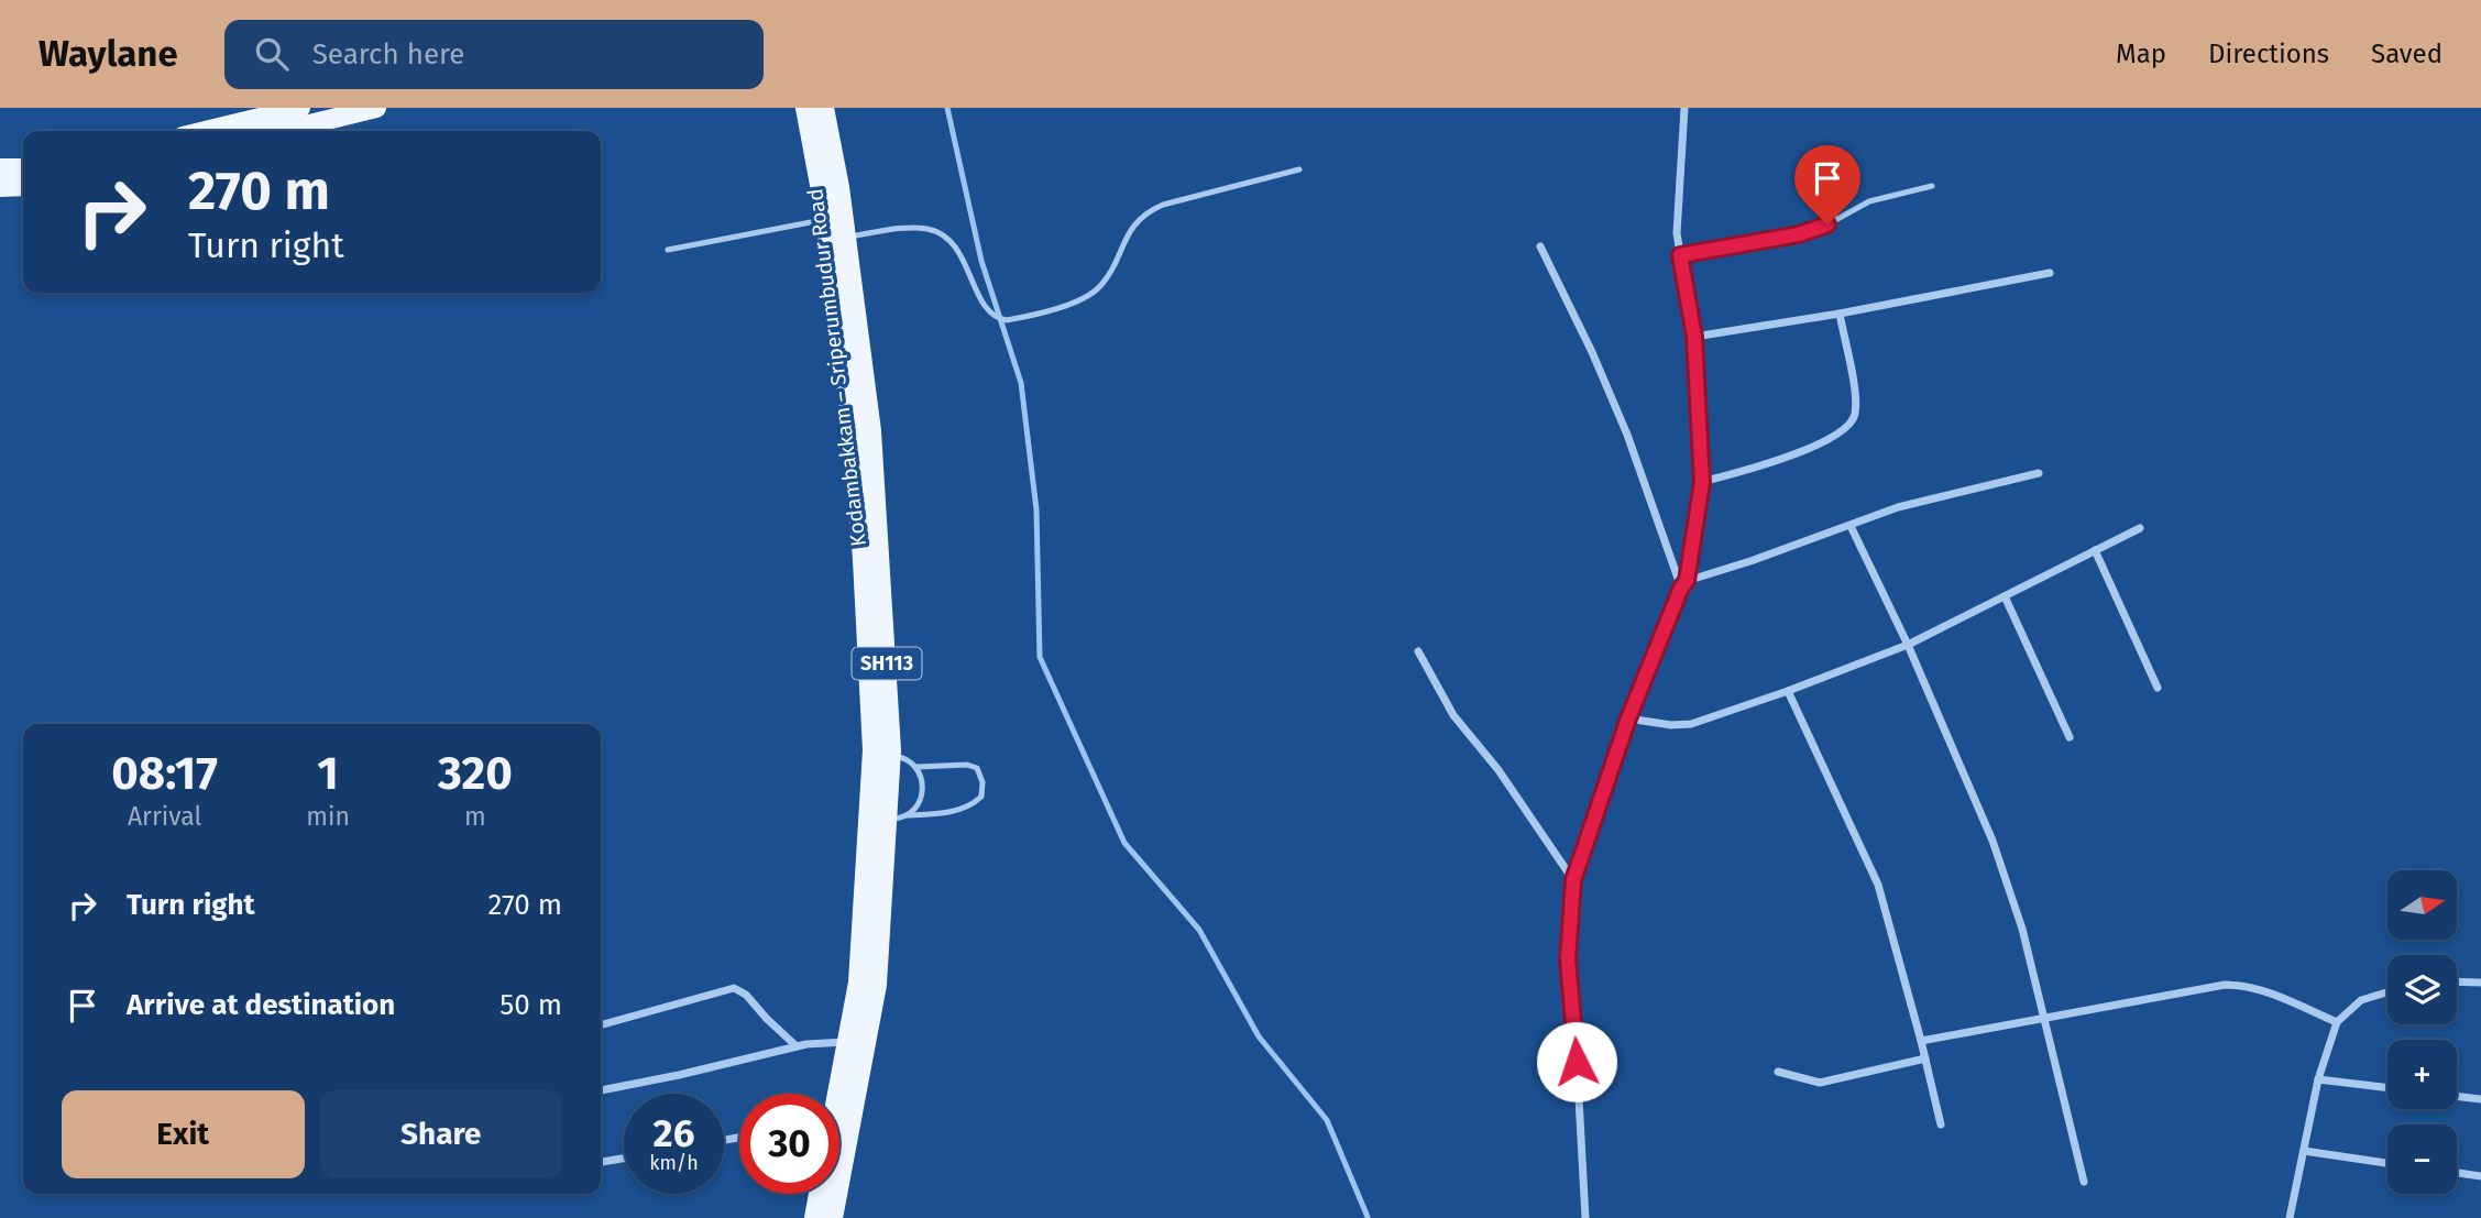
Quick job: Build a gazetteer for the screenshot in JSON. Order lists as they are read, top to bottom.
{
  "streets": {
    "main road": ["Kodambakkam – Sriperumbudur Road", "SH113"]
  },
  "north": "right",
  "page": {
    "header": "Waylane",
    "search": "Search here",
    "nav": ["Map", "Directions", "Saved"],
    "turn": ["270 m", "Turn right"],
    "eta": [
      "08:17",
      "Arrival",
      "1",
      "min",
      "320",
      "m"
    ],
    "list": [
      {
        "name": "Turn right",
        "value": "270 m"
      },
      {
        "name": "Arrive at destination",
        "value": "50 m"
      }
    ],
    "map_buttons": ["+", "−"],
    "buttons": ["Exit", "Share"],
    "speed": "26 km/h",
    "limit": "30"
  }
}
